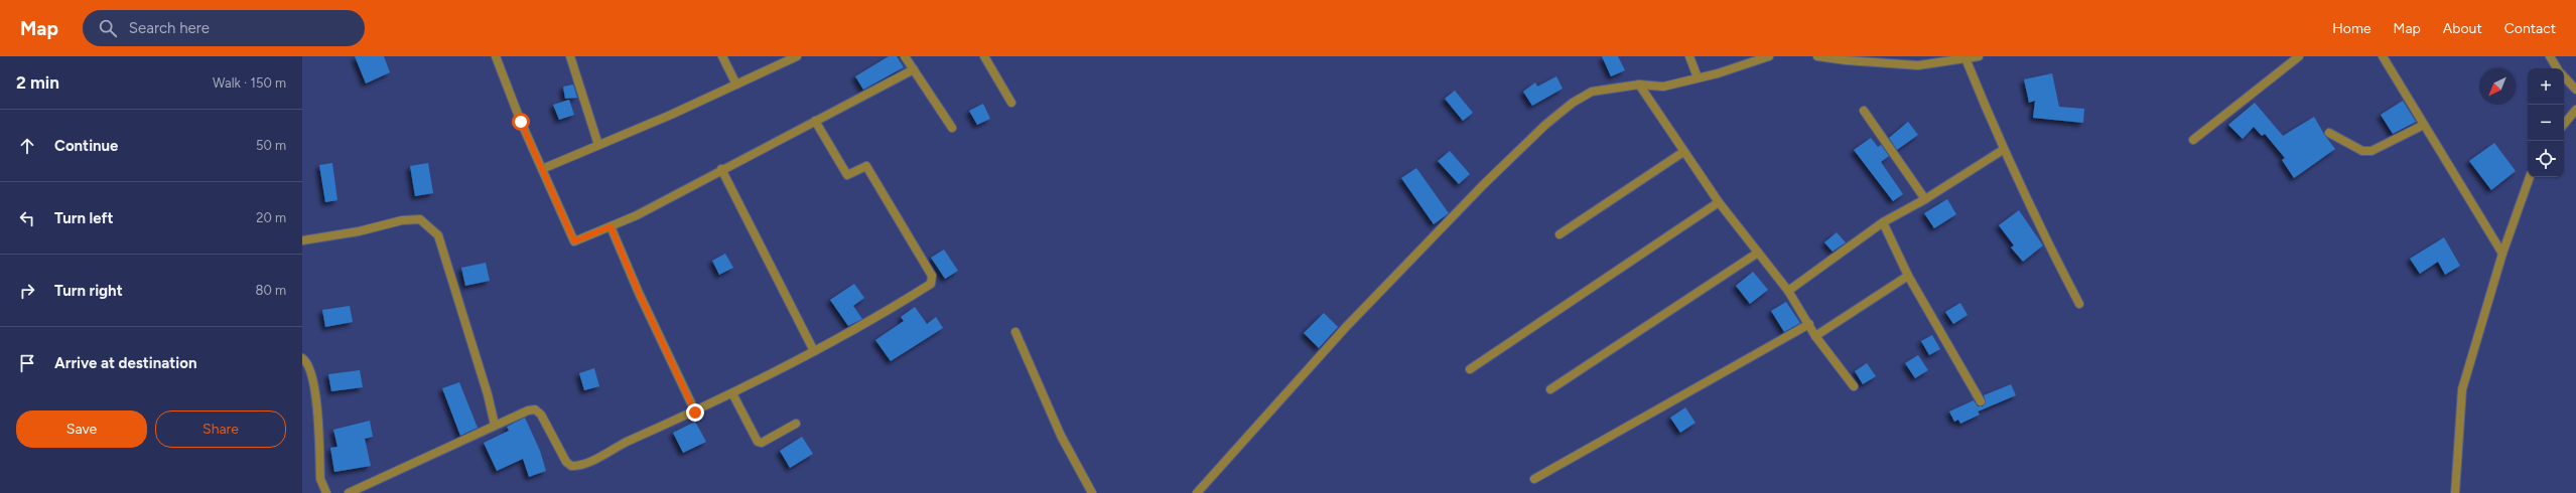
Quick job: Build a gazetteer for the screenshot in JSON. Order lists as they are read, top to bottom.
{
  "north": "bottom left",
  "page": {
    "header": "Map",
    "search": "Search here",
    "nav": [
      "Home",
      "Map",
      "About",
      "Contact"
    ],
    "heading": ["2 min", "Walk · 150 m"],
    "map_buttons": ["+", "−"],
    "list": [
      ["Continue", "50 m"],
      ["Turn left", "20 m"],
      ["Turn right", "80 m"],
      "Arrive at destination"
    ],
    "buttons": ["Save", "Share"]
  }
}
